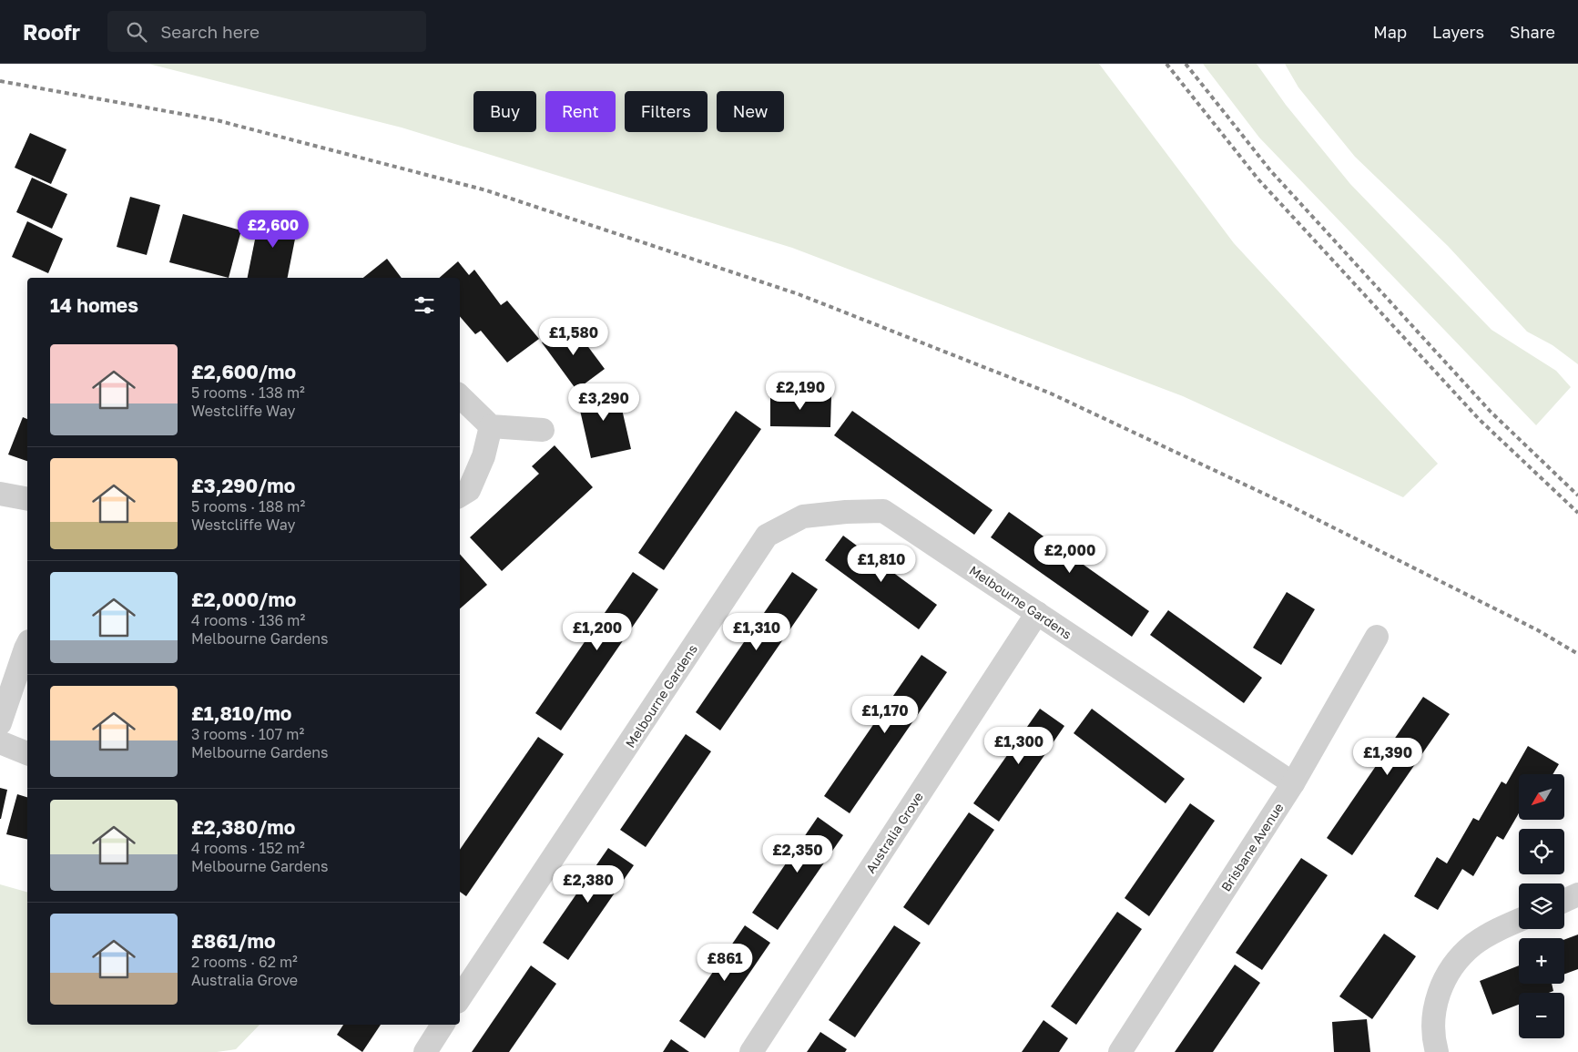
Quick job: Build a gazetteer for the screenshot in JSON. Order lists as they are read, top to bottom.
{
  "streets": {
    "street": ["Melbourne Gardens", "Australia Grove", "Brisbane Avenue"]
  },
  "crossings": [
    ["Melbourne Gardens", "Australia Grove"],
    ["Melbourne Gardens", "Brisbane Avenue"]
  ],
  "north": "bottom left",
  "page": {
    "header": "Roofr",
    "search": "Search here",
    "nav": ["Map", "Layers", "Share"],
    "chip": [
      "Buy",
      "Rent",
      "Filters",
      "New"
    ],
    "price": [
      "£2,600",
      "£1,580",
      "£2,190",
      "£3,290",
      "£2,000",
      "£1,810",
      "£1,200",
      "£1,310",
      "£1,170",
      "£1,300",
      "£1,390",
      "£2,350",
      "£2,380",
      "£861"
    ],
    "heading": "14 homes",
    "list": [
      {
        "name": "£2,600/mo",
        "note": "5 rooms · 138 m² · Westcliffe Way"
      },
      {
        "name": "£3,290/mo",
        "note": "5 rooms · 188 m² · Westcliffe Way"
      },
      {
        "name": "£2,000/mo",
        "note": "4 rooms · 136 m² · Melbourne Gardens"
      },
      {
        "name": "£1,810/mo",
        "note": "3 rooms · 107 m² · Melbourne Gardens"
      },
      {
        "name": "£2,380/mo",
        "note": "4 rooms · 152 m² · Melbourne Gardens"
      },
      {
        "name": "£861/mo",
        "note": "2 rooms · 62 m² · Australia Grove"
      }
    ],
    "map_buttons": ["+", "−"]
  }
}
